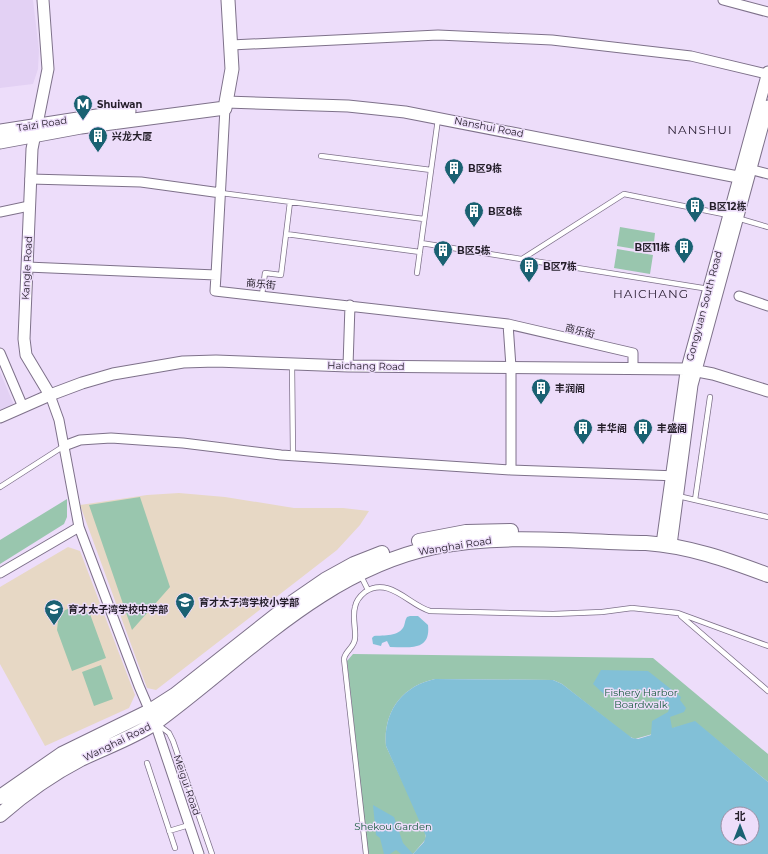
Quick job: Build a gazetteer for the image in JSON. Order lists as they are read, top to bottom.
{
  "streets": {
    "main road": ["Taizi Road", "Wanghai Road"],
    "street": [
      "Nanshui Road",
      "Kangle Road",
      "商乐街",
      "Gongyuan South Road",
      "Haichang Road",
      "Meigui Road"
    ]
  },
  "crossings": [
    ["Taizi Road", "Nanshui Road"],
    ["Taizi Road", "Kangle Road"],
    ["Nanshui Road", "Gongyuan South Road"],
    ["Kangle Road", "Haichang Road"],
    ["Kangle Road", "Meigui Road"],
    ["商乐街", "Haichang Road"],
    ["Gongyuan South Road", "Haichang Road"],
    ["Gongyuan South Road", "Wanghai Road"],
    ["Haichang Road", "Meigui Road"],
    ["Wanghai Road", "Meigui Road"]
  ],
  "districts": ["NANSHUI", "HAICHANG"],
  "parks": ["Fishery Harbor Boardwalk", "Shekou Garden"],
  "places": {
    "metro station": ["Shuiwan"],
    "building": [
      "兴龙大厦",
      "B区9栋",
      "B区12栋",
      "B区8栋",
      "B区11栋",
      "B区5栋",
      "B区7栋",
      "丰润阁",
      "丰华阁",
      "丰盛阁"
    ],
    "school or university": ["育才太子湾学校小学部", "育才太子湾学校中学部"]
  },
  "north": "top"
}
